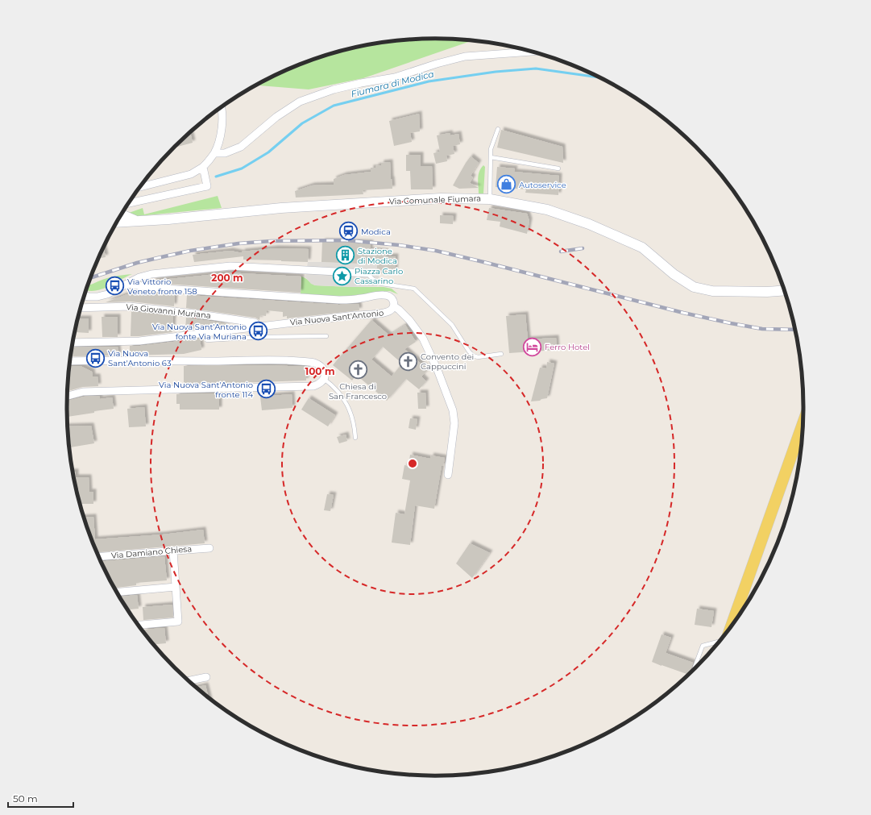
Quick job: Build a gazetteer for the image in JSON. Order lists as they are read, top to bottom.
{
  "streets": {
    "street": [
      "Via Comunale Fiumara",
      "Via Giovanni Muriana",
      "Via Nuova Sant'Antonio",
      "Via Damiano Chiesa"
    ]
  },
  "crossings": [
    ["Via Giovanni Muriana", "Via Nuova Sant'Antonio"]
  ],
  "water": ["Fiumara di Modica"],
  "places": {
    "shop": ["Autoservice"],
    "station": ["Modica"],
    "building": ["Stazione di Modica"],
    "place": ["Piazza Carlo Cassarino"],
    "bus stop": [
      "Via Vittorio Veneto fronte 158",
      "Via Nuova Sant'Antonio fonte Via Muriana",
      "Via Nuova Sant'Antonio 63",
      "Via Nuova Sant'Antonio fronte 114"
    ],
    "hotel": ["Ferro Hotel"],
    "church": ["Convento dei Cappuccini", "Chiesa di San Francesco"]
  },
  "scale_bar": "50 m",
  "rings": ["200 m", "100 m"]
}
